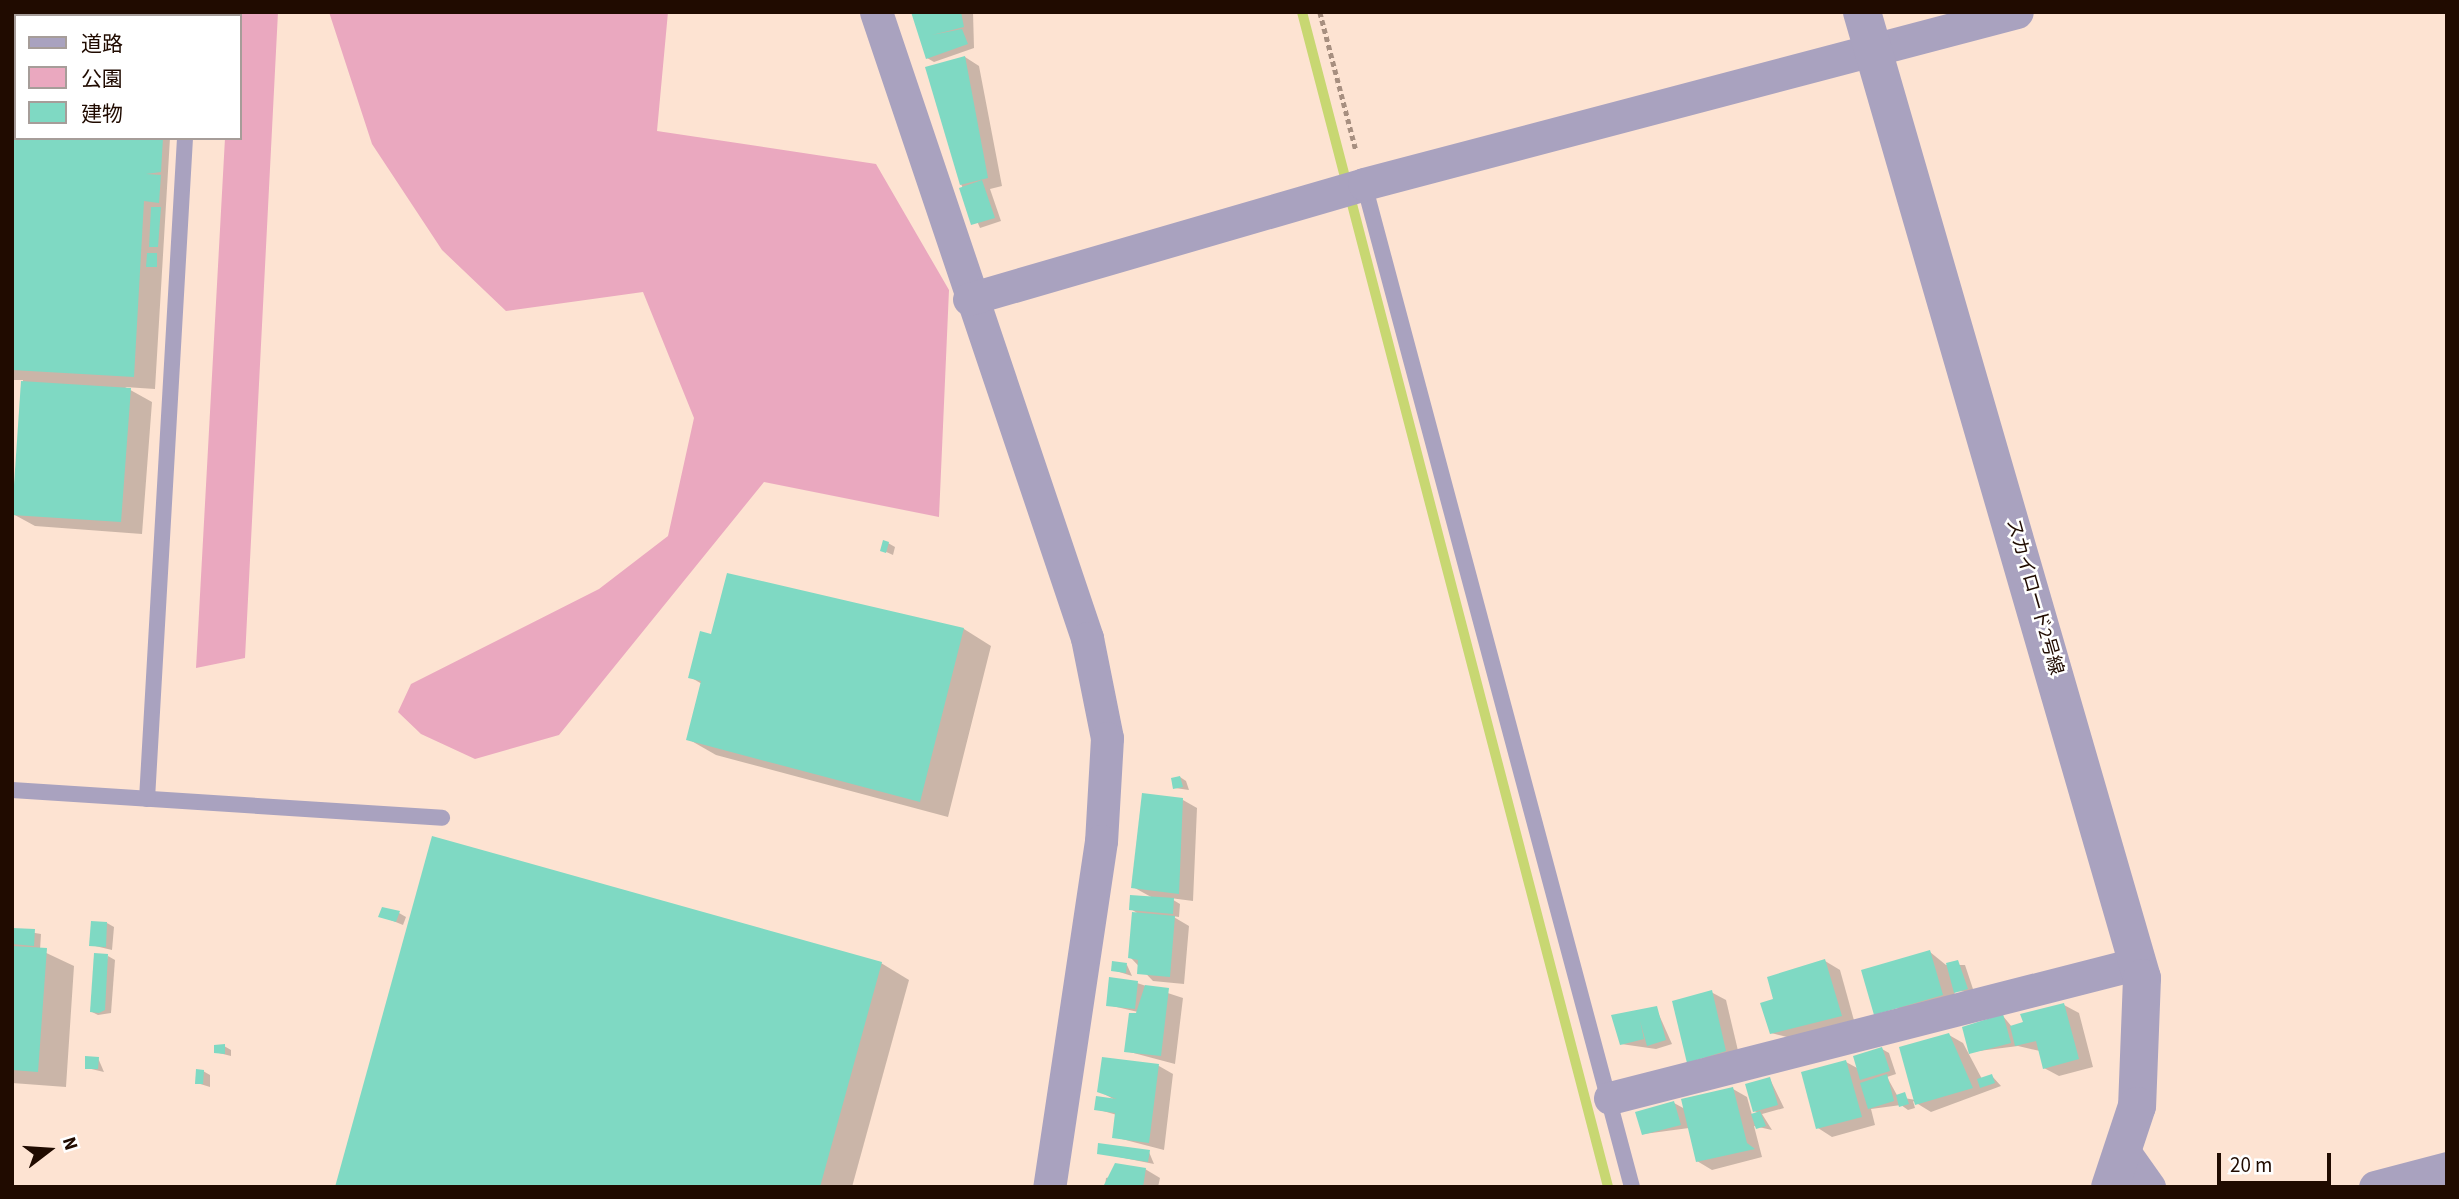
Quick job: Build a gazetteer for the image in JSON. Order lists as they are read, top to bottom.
{
  "streets": {
    "street": ["スカイロード2号線"]
  },
  "legend": ["道路", "公園", "建物"],
  "scale_bar": "20 m",
  "north": "right"
}
